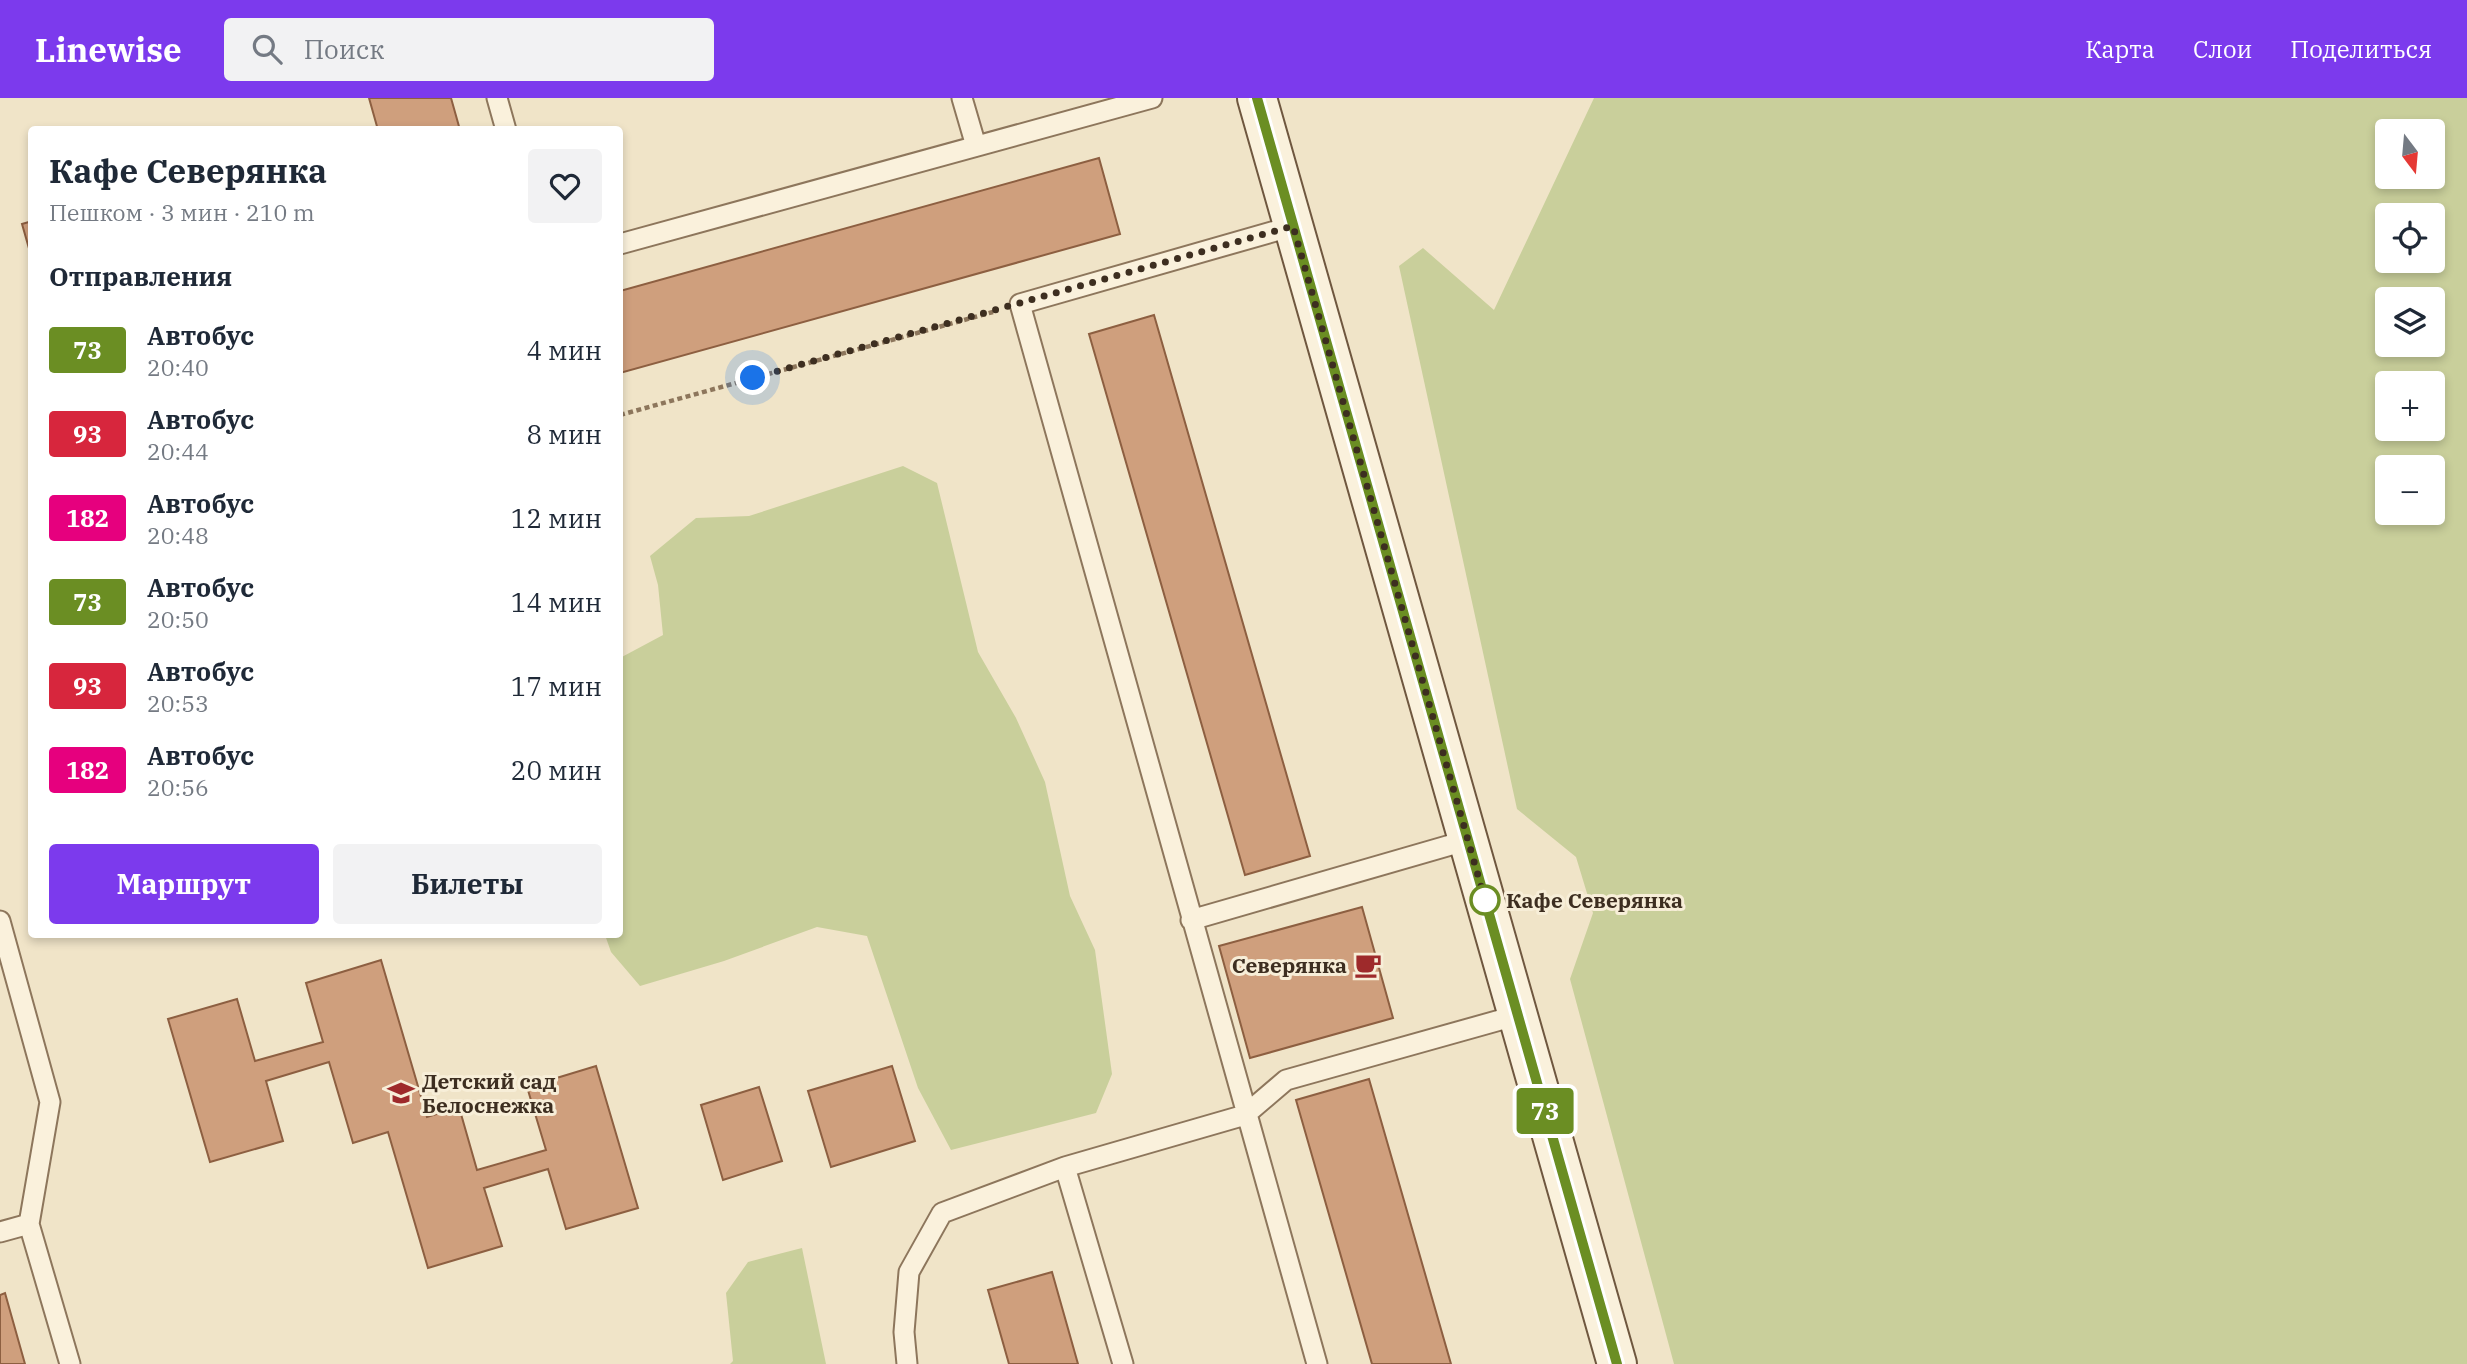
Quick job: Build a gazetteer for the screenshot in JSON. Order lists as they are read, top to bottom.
{
  "places": {
    "other": ["Кафе Северянка"],
    "cafe": ["Северянка"],
    "school or university": ["Детский сад Белоснежка"]
  },
  "lines": ["bus line 73"],
  "north": "bottom",
  "page": {
    "header": "Linewise",
    "search": "Поиск",
    "nav": ["Карта", "Слои", "Поделиться"],
    "on_map": "73",
    "map_buttons": ["+", "−"],
    "heading": [
      ["Кафе Северянка", "Пешком · 3 мин · 210 m"],
      "Отправления"
    ],
    "list": [
      {
        "mark": "73",
        "name": "Автобус",
        "note": "20:40",
        "value": "4 мин"
      },
      {
        "mark": "93",
        "name": "Автобус",
        "note": "20:44",
        "value": "8 мин"
      },
      {
        "mark": "182",
        "name": "Автобус",
        "note": "20:48",
        "value": "12 мин"
      },
      {
        "mark": "73",
        "name": "Автобус",
        "note": "20:50",
        "value": "14 мин"
      },
      {
        "mark": "93",
        "name": "Автобус",
        "note": "20:53",
        "value": "17 мин"
      },
      {
        "mark": "182",
        "name": "Автобус",
        "note": "20:56",
        "value": "20 мин"
      }
    ],
    "buttons": ["Маршрут", "Билеты"]
  }
}
